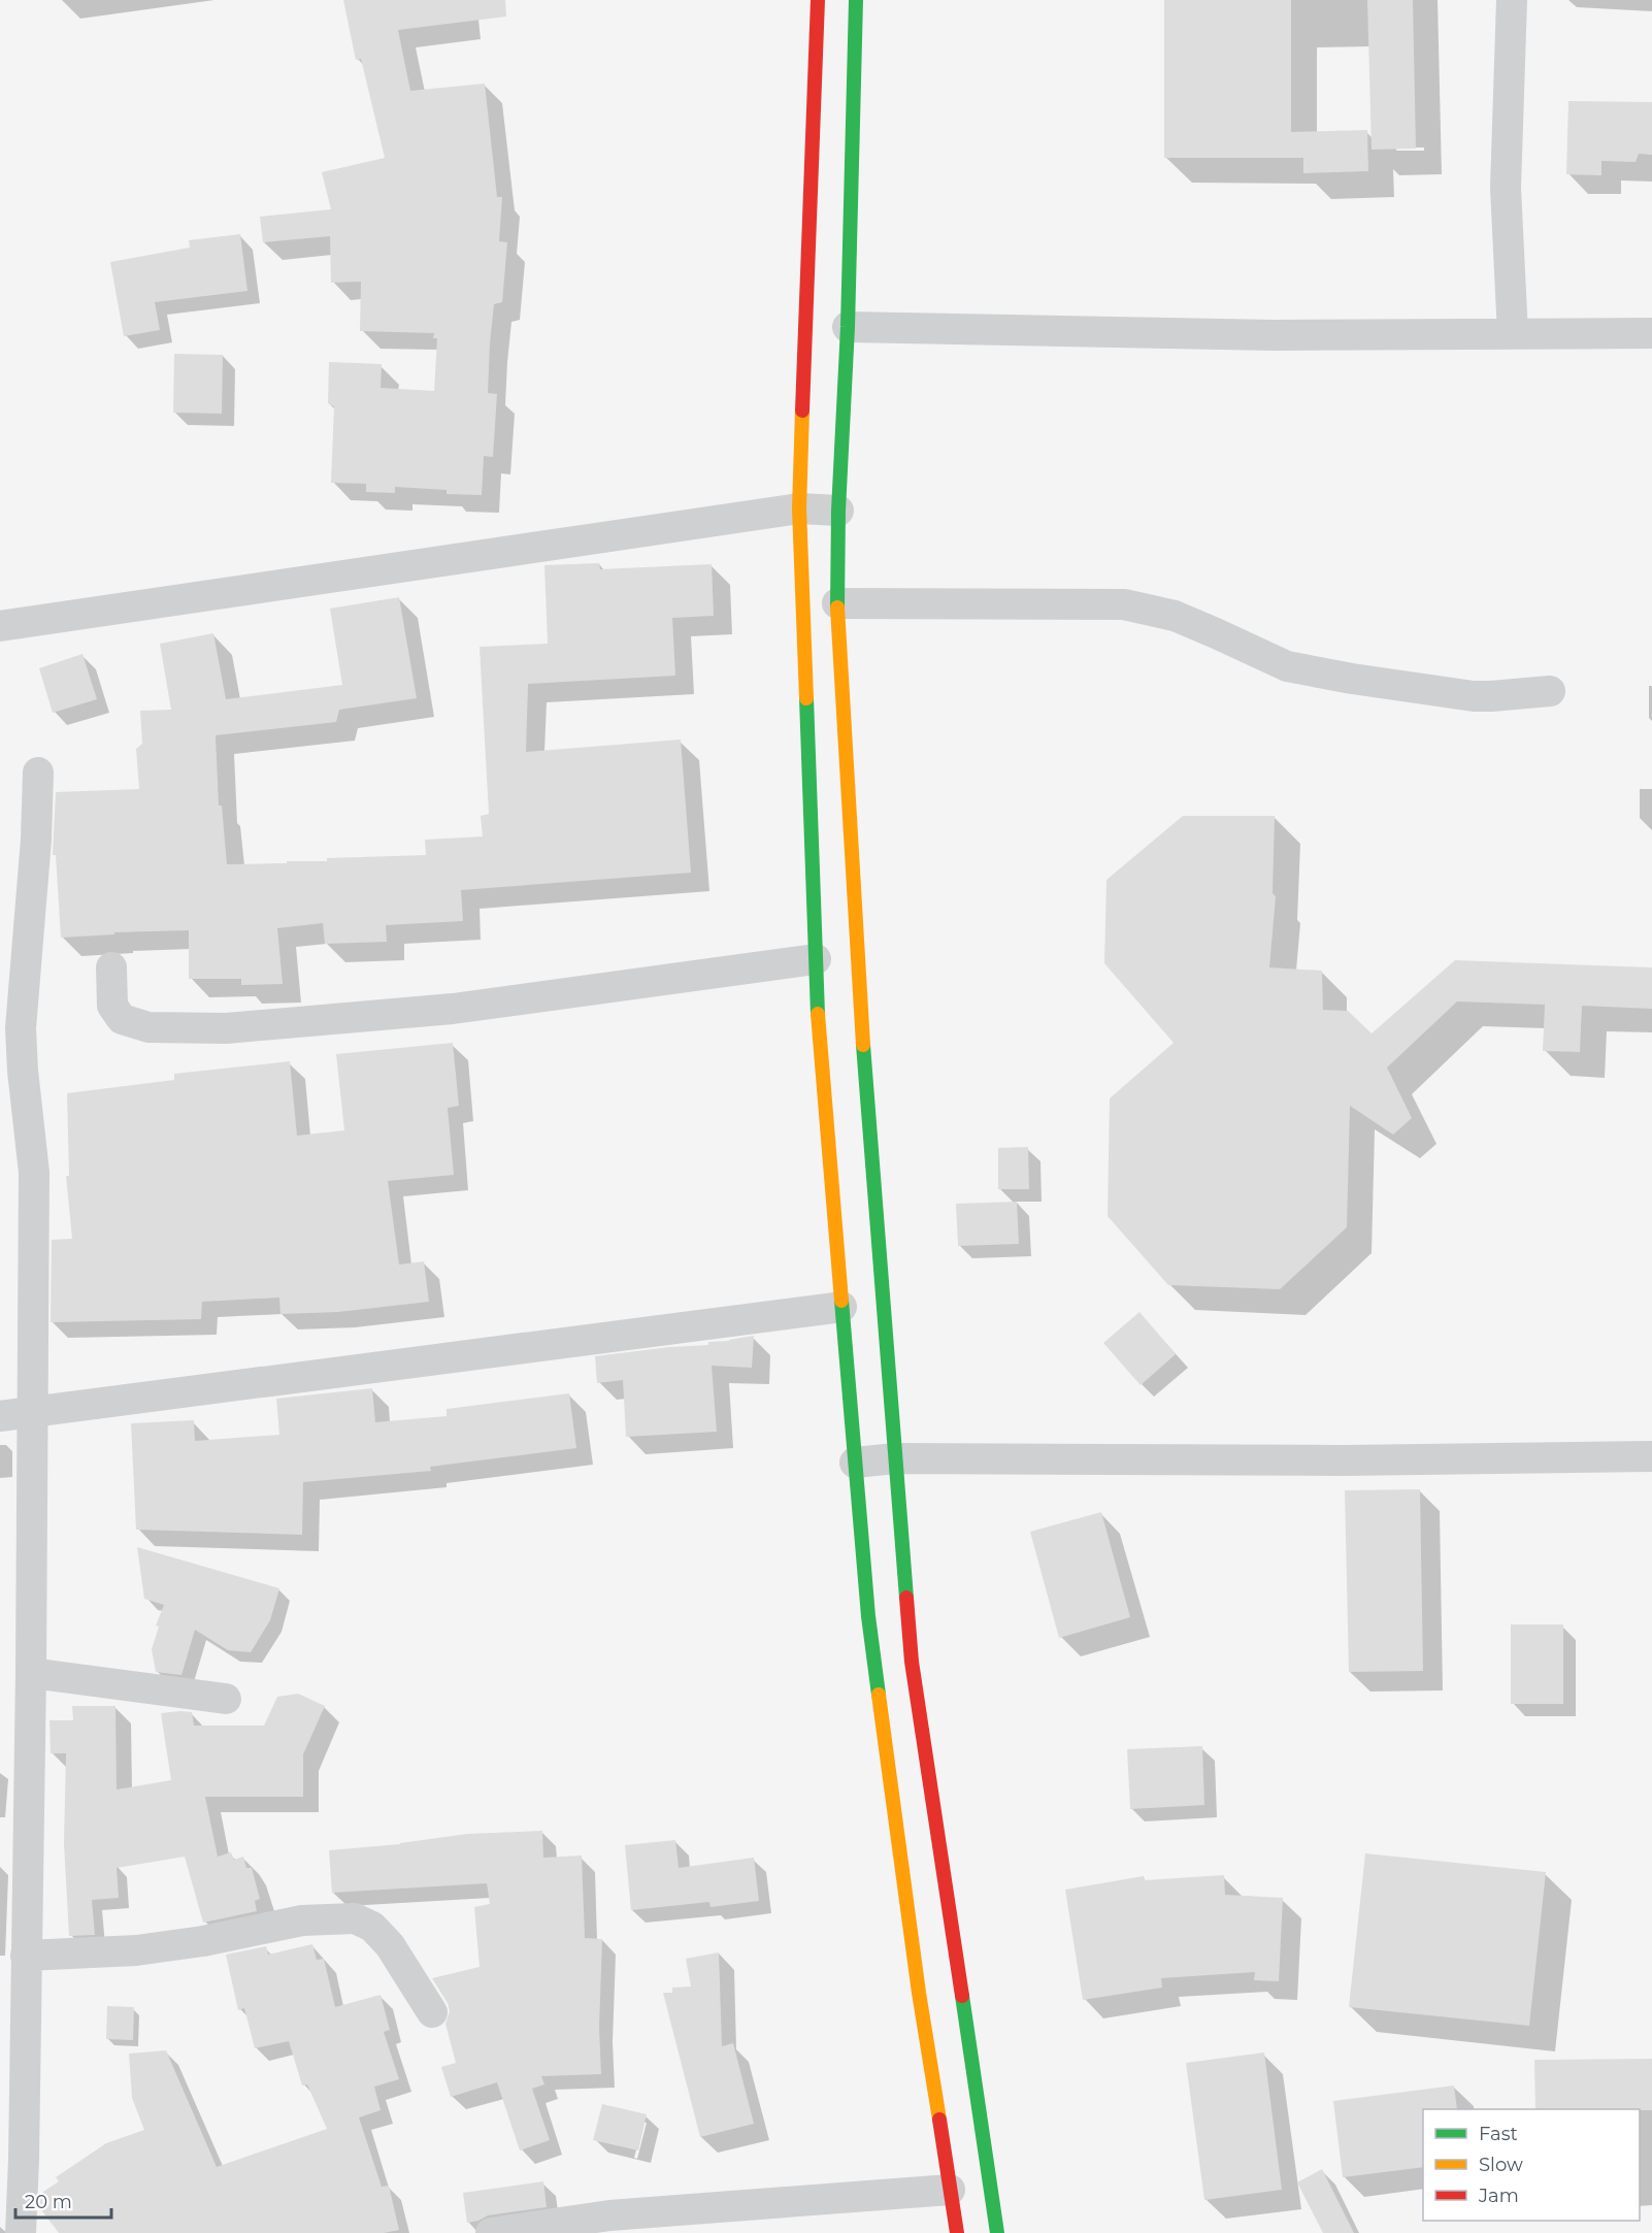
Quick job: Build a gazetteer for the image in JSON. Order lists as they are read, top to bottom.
{
  "legend": ["Fast", "Slow", "Jam"],
  "scale_bar": "20 m"
}
